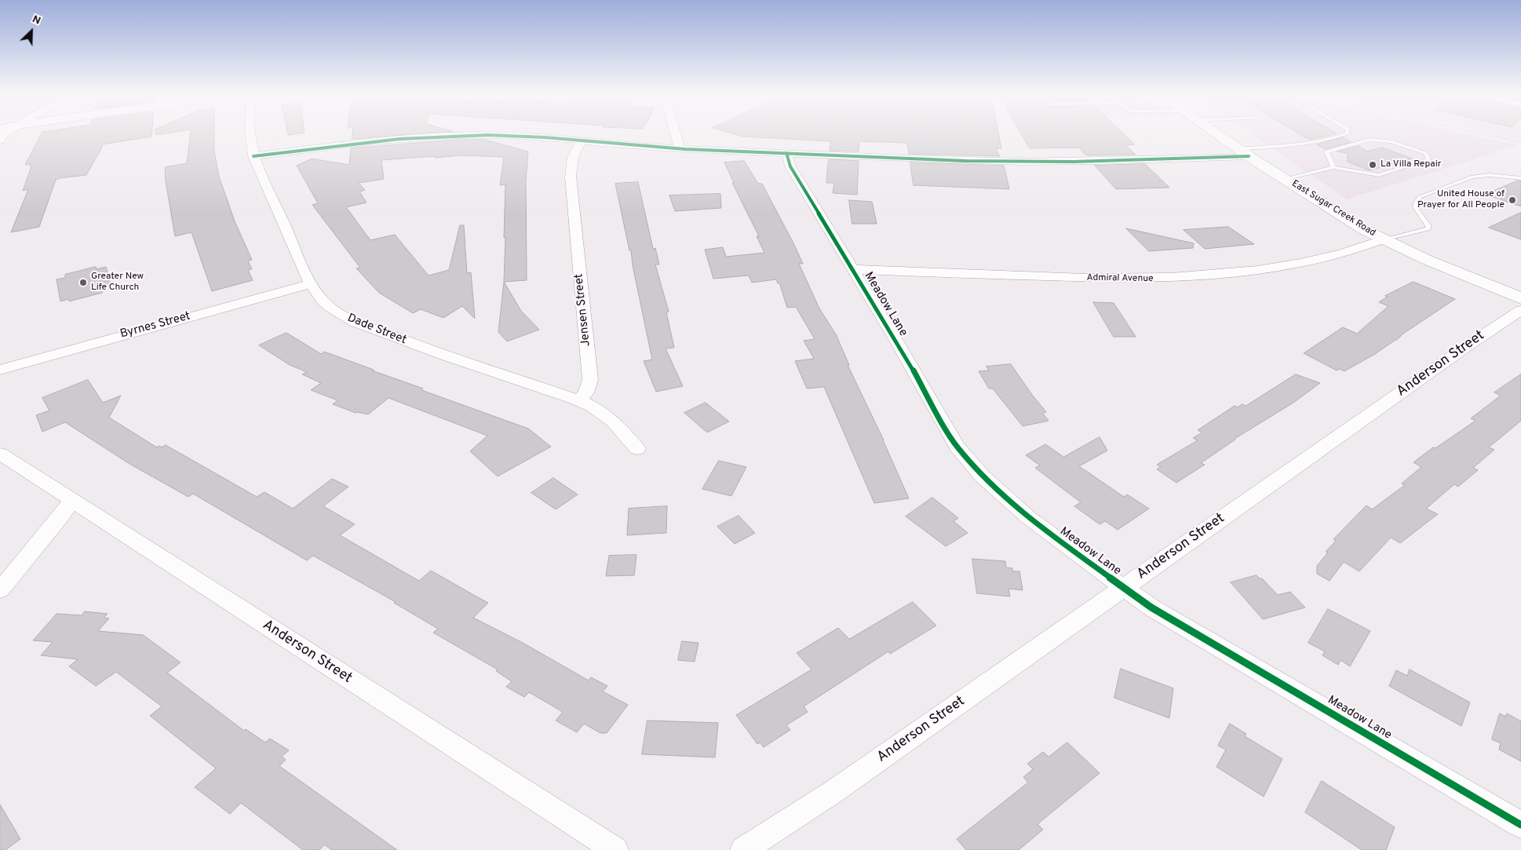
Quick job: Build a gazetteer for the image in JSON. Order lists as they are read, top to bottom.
{
  "streets": {
    "main road": ["East Sugar Creek Road"],
    "street": [
      "Admiral Avenue",
      "Meadow Lane",
      "Jensen Street",
      "Byrnes Street",
      "Dade Street",
      "Anderson Street"
    ]
  },
  "crossings": [
    ["East Sugar Creek Road", "Admiral Avenue"],
    ["Admiral Avenue", "Meadow Lane"],
    ["Meadow Lane", "Anderson Street"],
    ["Jensen Street", "Dade Street"],
    ["Byrnes Street", "Dade Street"]
  ],
  "places": ["La Villa Repair", "United House of Prayer for All People", "Greater New Life Church"],
  "north": "top right"
}
